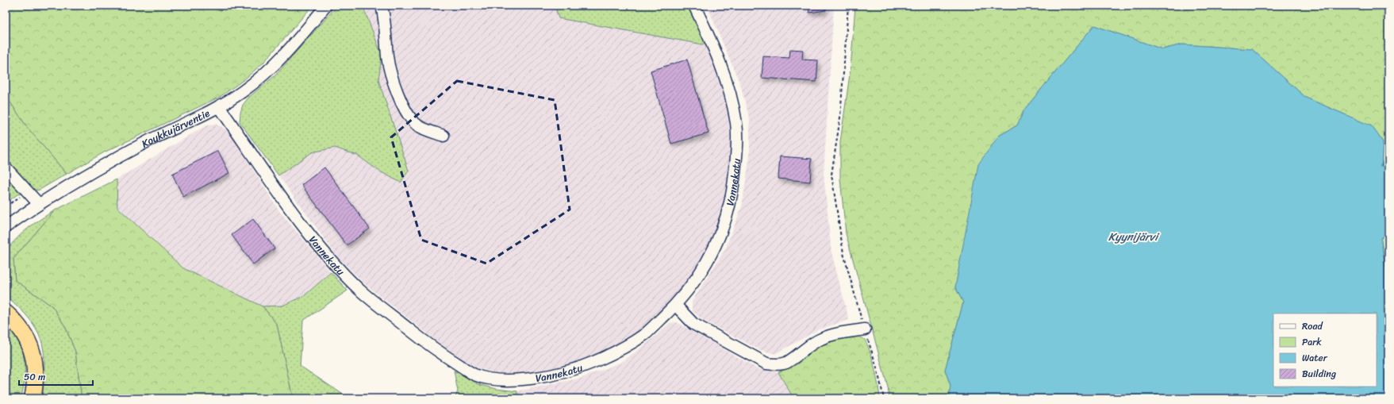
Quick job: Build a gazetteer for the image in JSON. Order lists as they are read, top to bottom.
{
  "streets": {
    "street": ["Koukkujärventie", "Vannekatu"]
  },
  "crossings": [
    ["Koukkujärventie", "Vannekatu"]
  ],
  "water": ["Kyynijärvi"],
  "legend": [
    "Road",
    "Park",
    "Water",
    "Building"
  ],
  "scale_bar": "50 m"
}
